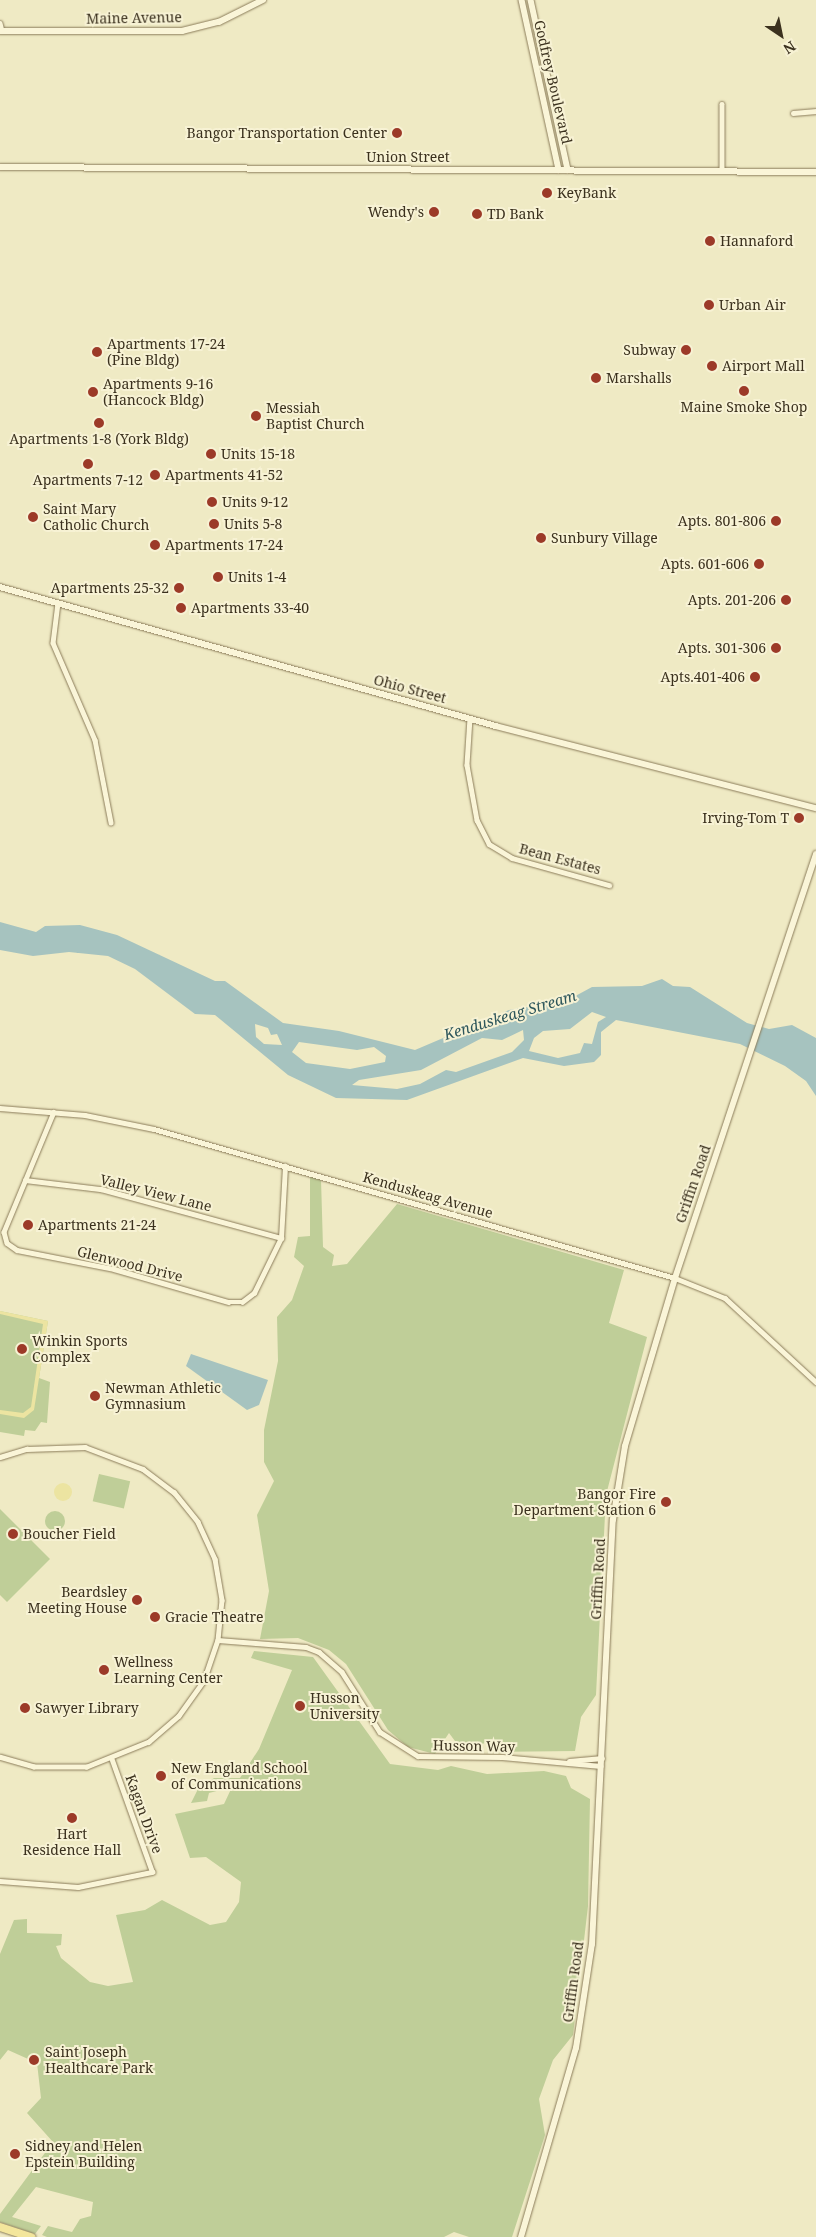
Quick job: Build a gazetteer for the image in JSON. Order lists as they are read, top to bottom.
{
  "streets": {
    "main road": ["Union Street", "Griffin Road"],
    "street": [
      "Maine Avenue",
      "Godfrey Boulevard",
      "Ohio Street",
      "Bean Estates",
      "Valley View Lane",
      "Kenduskeag Avenue",
      "Glenwood Drive",
      "Husson Way",
      "Kagan Drive"
    ]
  },
  "crossings": [
    ["Godfrey Boulevard", "Union Street"],
    ["Ohio Street", "Bean Estates"],
    ["Griffin Road", "Kenduskeag Avenue"],
    ["Griffin Road", "Husson Way"],
    ["Valley View Lane", "Glenwood Drive"],
    ["Kenduskeag Avenue", "Glenwood Drive"]
  ],
  "water": ["Kenduskeag Stream"],
  "places": [
    "Bangor Transportation Center",
    "KeyBank",
    "Wendy's",
    "TD Bank",
    "Hannaford",
    "Urban Air",
    "Subway",
    "Apartments 17-24 (Pine Bldg)",
    "Airport Mall",
    "Marshalls",
    "Maine Smoke Shop",
    "Apartments 9-16 (Hancock Bldg)",
    "Messiah Baptist Church",
    "Apartments 1-8 (York Bldg)",
    "Units 15-18",
    "Apartments 7-12",
    "Apartments 41-52",
    "Units 9-12",
    "Saint Mary Catholic Church",
    "Apts. 801-806",
    "Units 5-8",
    "Sunbury Village",
    "Apartments 17-24",
    "Apts. 601-606",
    "Units 1-4",
    "Apartments 25-32",
    "Apts. 201-206",
    "Apartments 33-40",
    "Apts. 301-306",
    "Apts.401-406",
    "Irving-Tom T",
    "Apartments 21-24",
    "Winkin Sports Complex",
    "Newman Athletic Gymnasium",
    "Bangor Fire Department Station 6",
    "Boucher Field",
    "Beardsley Meeting House",
    "Gracie Theatre",
    "Wellness Learning Center",
    "Husson University",
    "Sawyer Library",
    "New England School of Communications",
    "Hart Residence Hall",
    "Saint Joseph Healthcare Park",
    "Sidney and Helen Epstein Building"
  ],
  "north": "bottom right"
}
